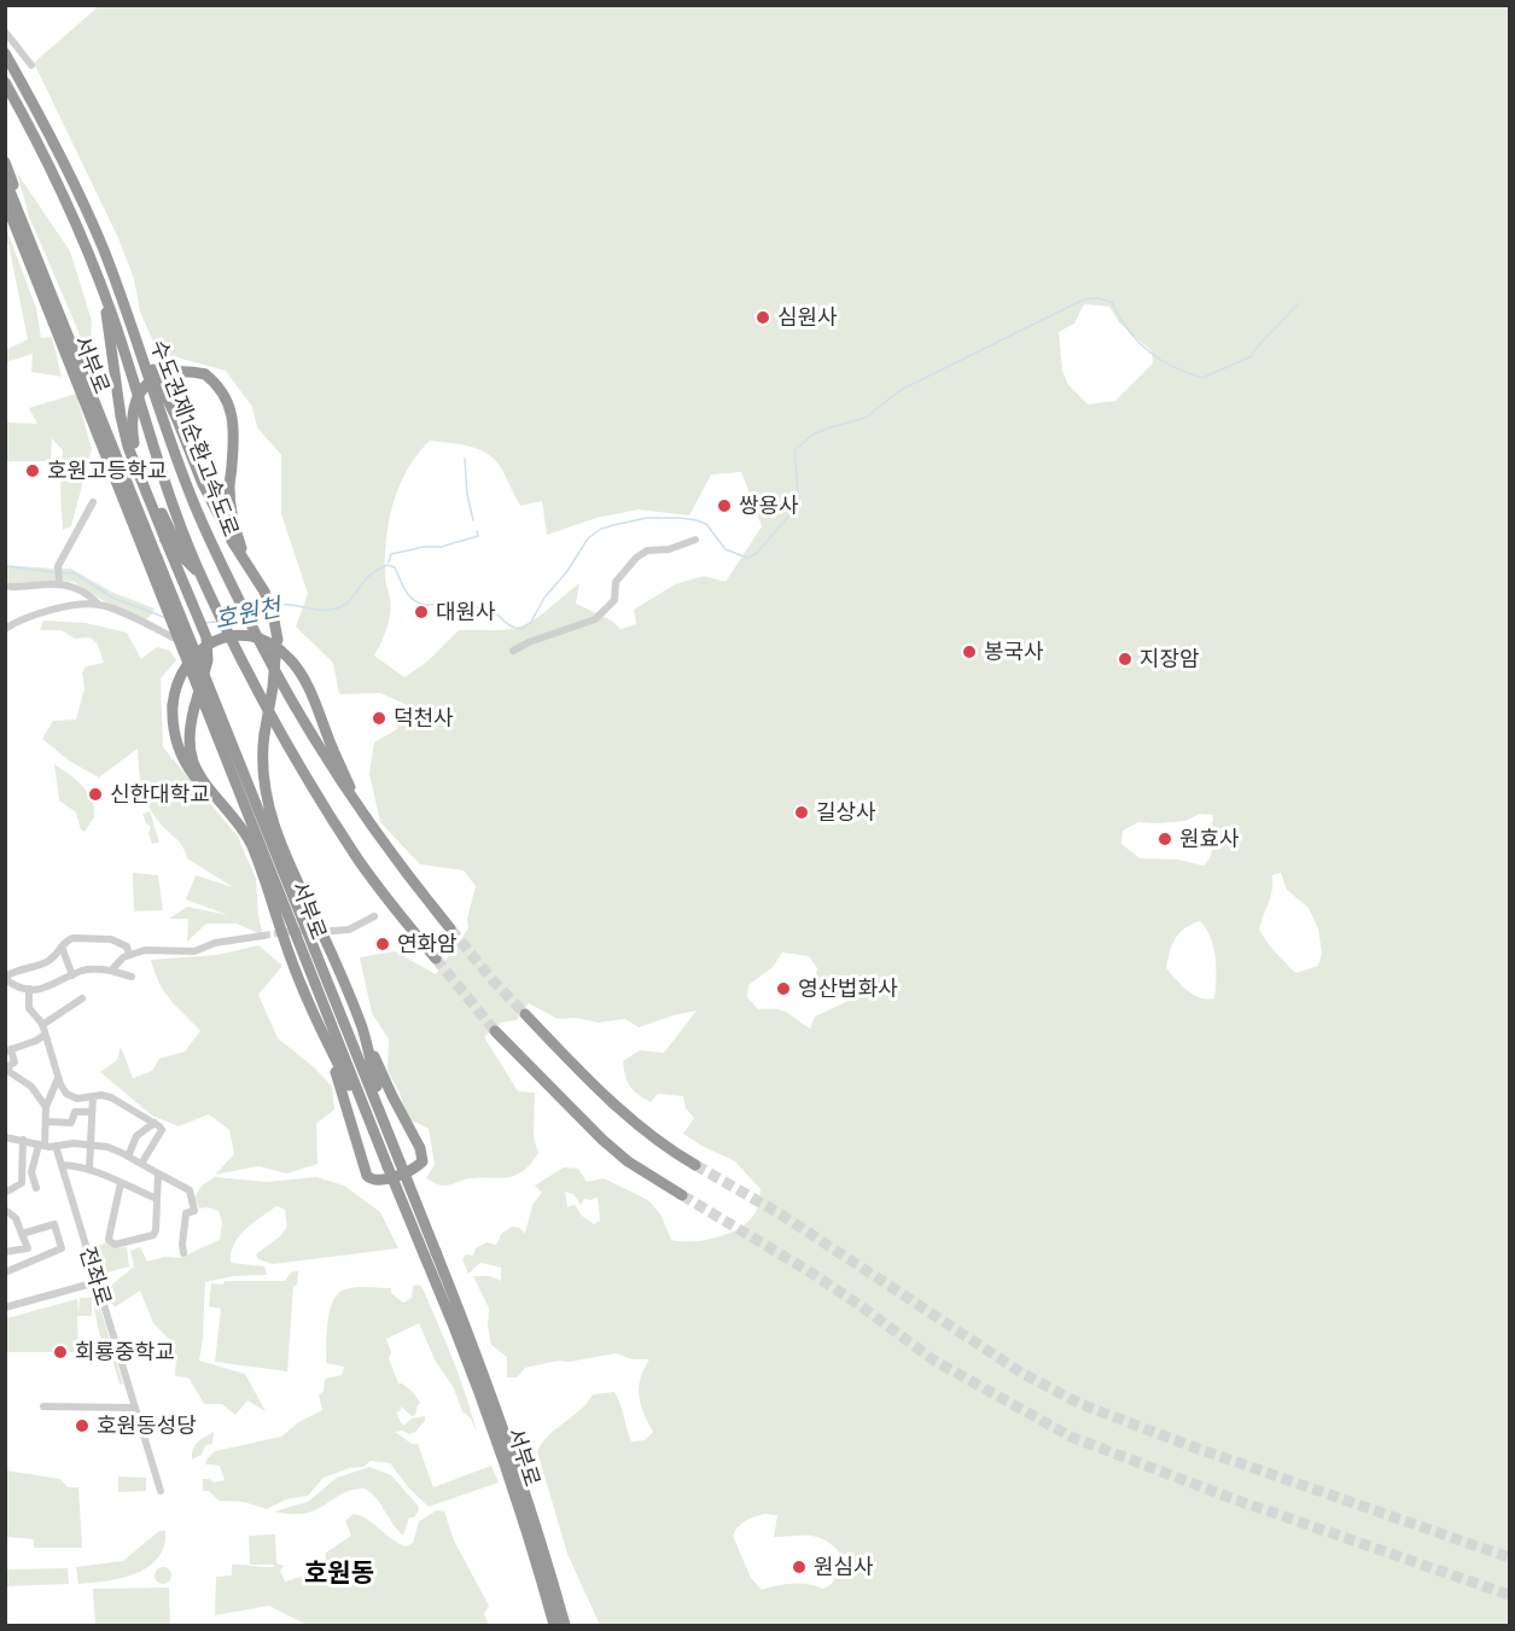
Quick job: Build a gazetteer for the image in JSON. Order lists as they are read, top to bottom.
{
  "streets": {
    "highway": ["서부로", "수도권제1순환고속도로"],
    "street": ["전좌로"]
  },
  "districts": ["호원동"],
  "water": ["호원천"],
  "places": [
    "심원사",
    "호원고등학교",
    "쌍용사",
    "대원사",
    "봉국사",
    "지장암",
    "덕천사",
    "신한대학교",
    "길상사",
    "원효사",
    "연화암",
    "영산법화사",
    "회룡중학교",
    "호원동성당",
    "원심사"
  ]
}
